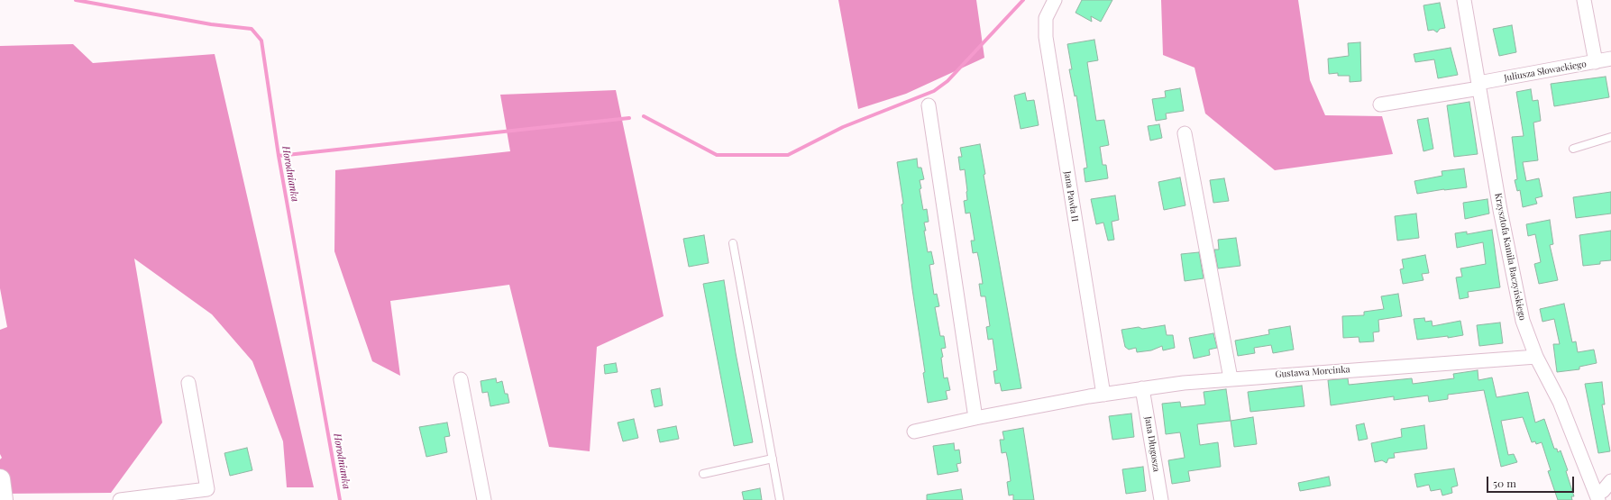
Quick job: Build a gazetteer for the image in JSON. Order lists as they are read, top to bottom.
{
  "streets": {
    "street": [
      "Juliusza Słowackiego",
      "Jana Pawła II",
      "Krzysztofa Kamila Baczyńskiego",
      "Gustawa Morcinka",
      "Jana Długosza"
    ]
  },
  "crossings": [
    ["Juliusza Słowackiego", "Krzysztofa Kamila Baczyńskiego"],
    ["Jana Pawła II", "Gustawa Morcinka"],
    ["Krzysztofa Kamila Baczyńskiego", "Gustawa Morcinka"],
    ["Gustawa Morcinka", "Jana Długosza"]
  ],
  "water": ["Horodnianka"],
  "scale_bar": "50 m"
}
